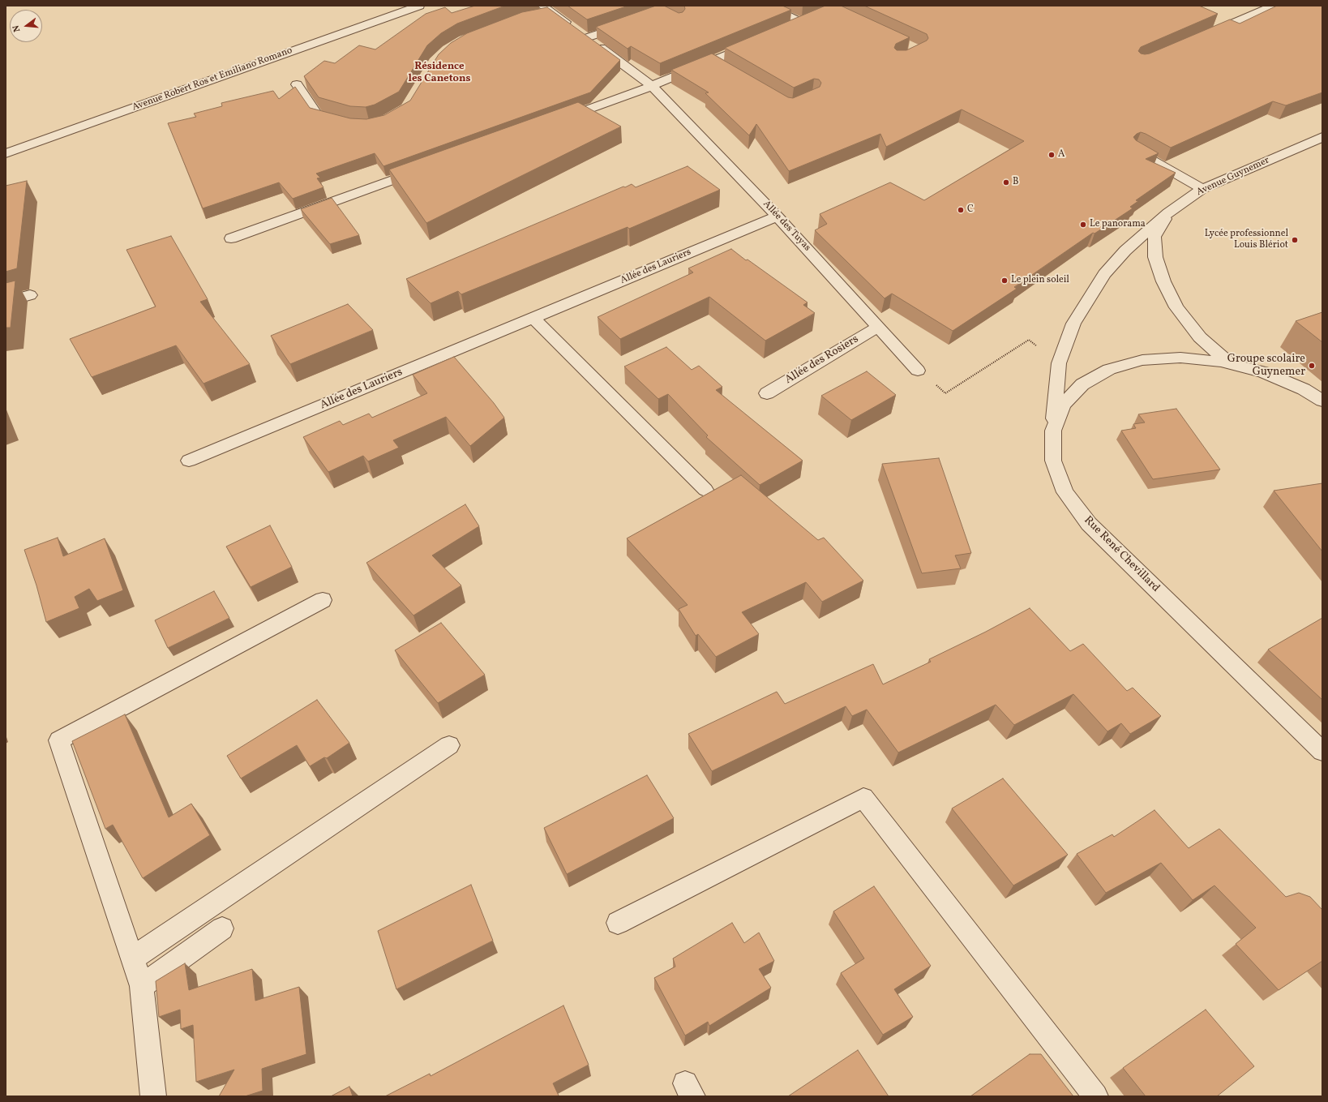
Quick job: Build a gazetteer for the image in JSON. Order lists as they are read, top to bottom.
{
  "streets": {
    "street": [
      "Avenue Robert Ros et Emiliano Romano",
      "Avenue Guynemer",
      "Allée des Tuyas",
      "Allée des Lauriers",
      "Allée des Rosiers",
      "Rue René Chevillard"
    ]
  },
  "crossings": [
    ["Avenue Guynemer", "Rue René Chevillard"],
    ["Allée des Tuyas", "Allée des Lauriers"],
    ["Allée des Tuyas", "Allée des Rosiers"]
  ],
  "districts": ["Résidence les Canetons"],
  "places": [
    "A",
    "B",
    "C",
    "Le panorama",
    "Lycée professionnel Louis Blériot",
    "Le plein soleil",
    "Groupe scolaire Guynemer"
  ],
  "north": "left"
}
